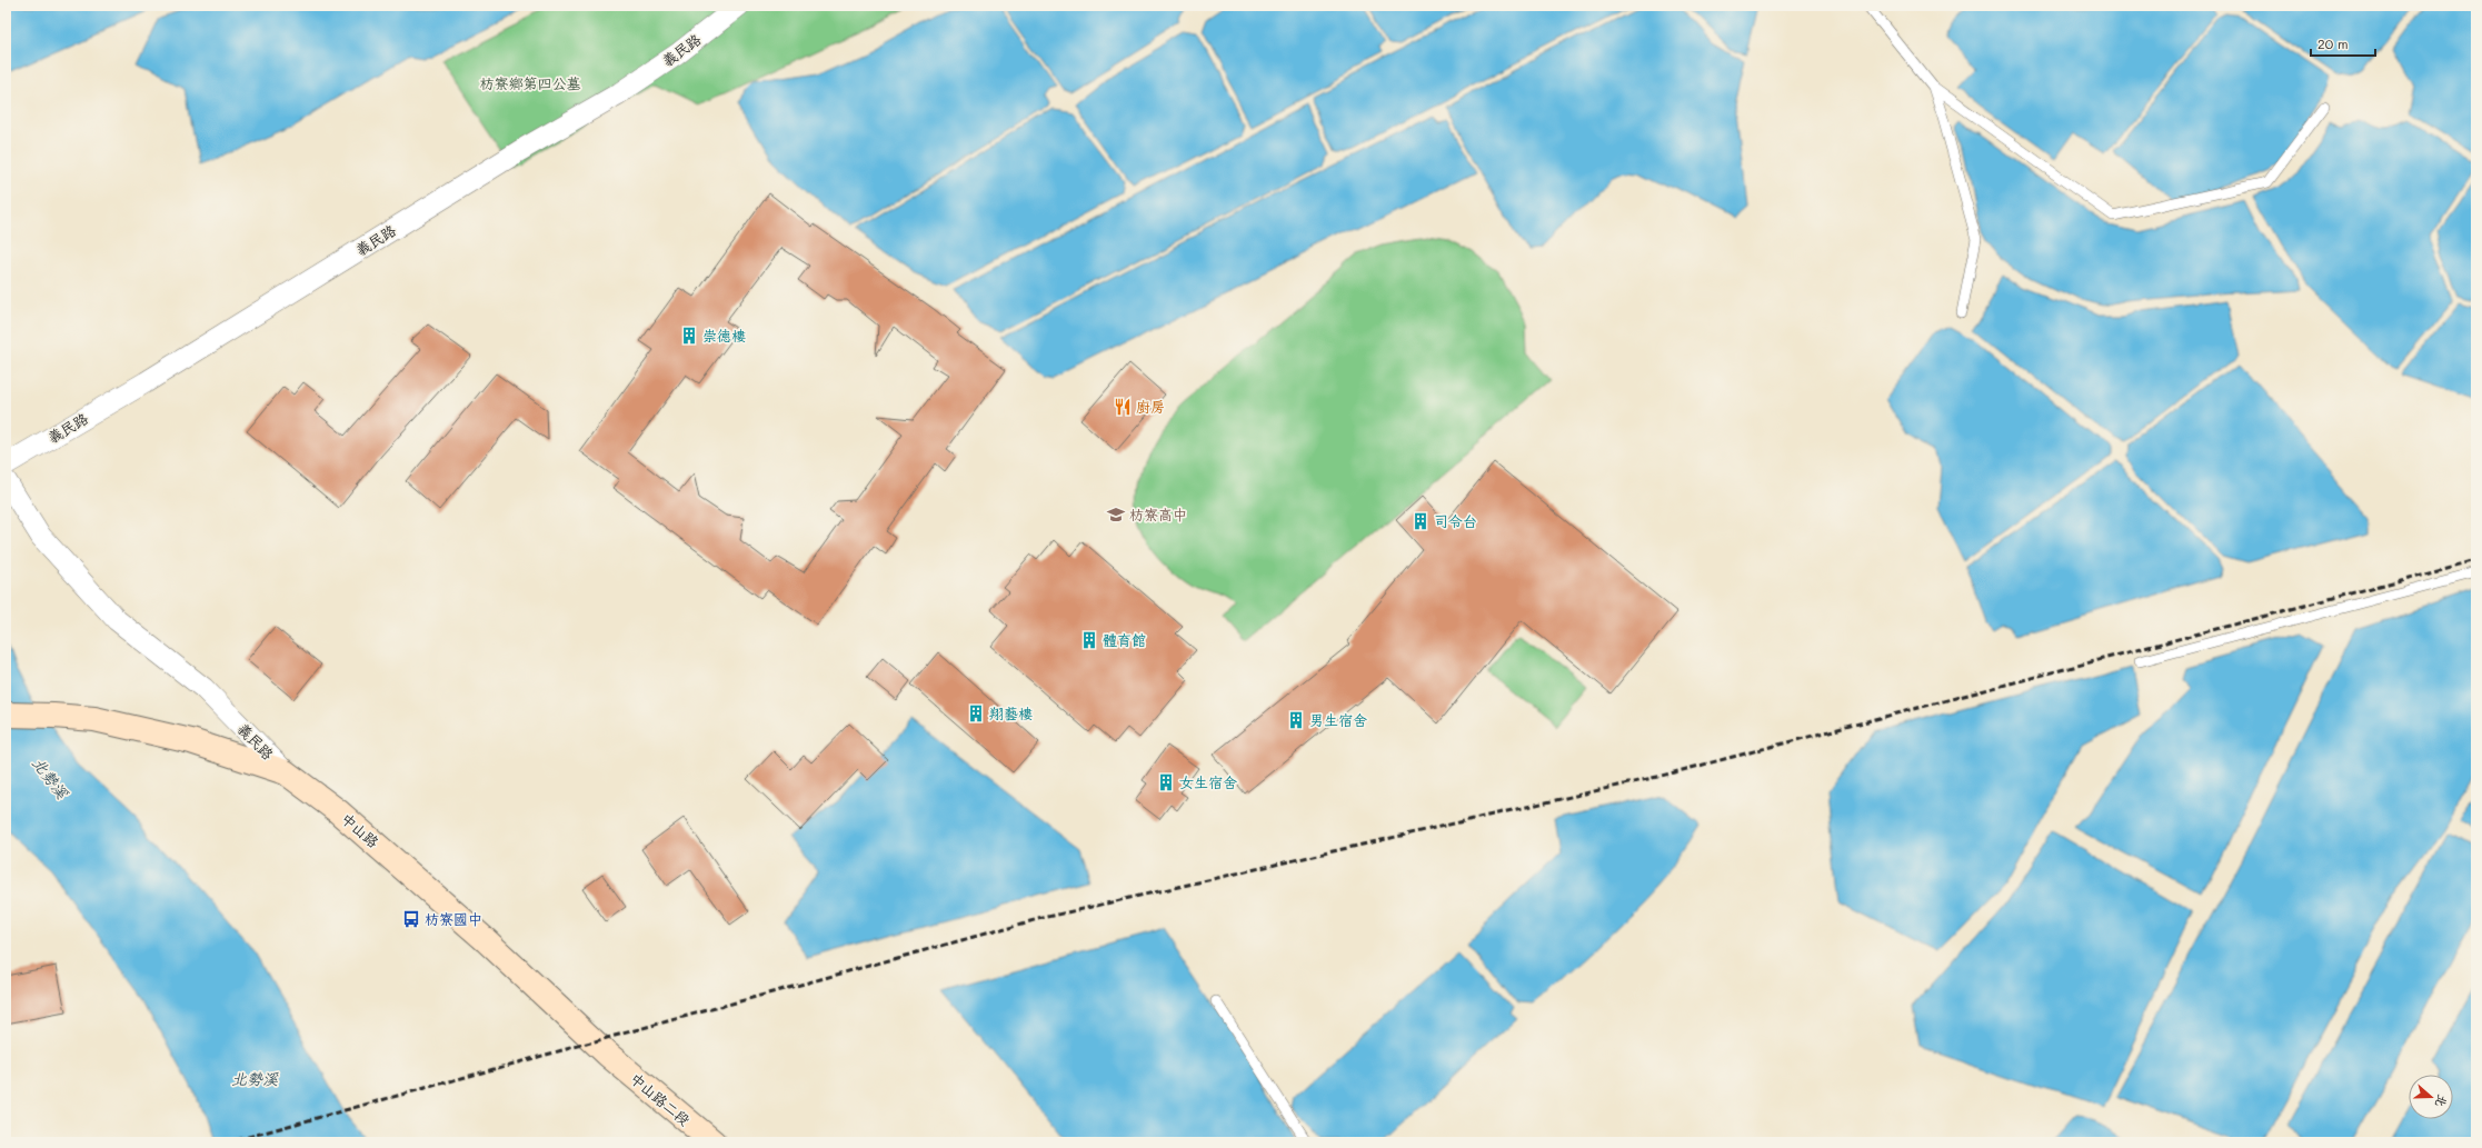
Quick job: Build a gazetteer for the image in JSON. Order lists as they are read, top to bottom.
{
  "streets": {
    "street": ["義民路", "中山路", "中山路二段"]
  },
  "crossings": [
    ["義民路", "中山路"],
    ["中山路", "中山路二段"]
  ],
  "water": ["北勢溪"],
  "parks": ["枋寮鄉第四公墓"],
  "places": {
    "building": [
      "崇德樓",
      "司令台",
      "體育館",
      "翔藝樓",
      "男生宿舍",
      "女生宿舍"
    ],
    "restaurant": ["廚房"],
    "school or university": ["枋寮高中"],
    "bus stop": ["枋寮國中"]
  },
  "scale_bar": "20 m",
  "north": "right"
}
